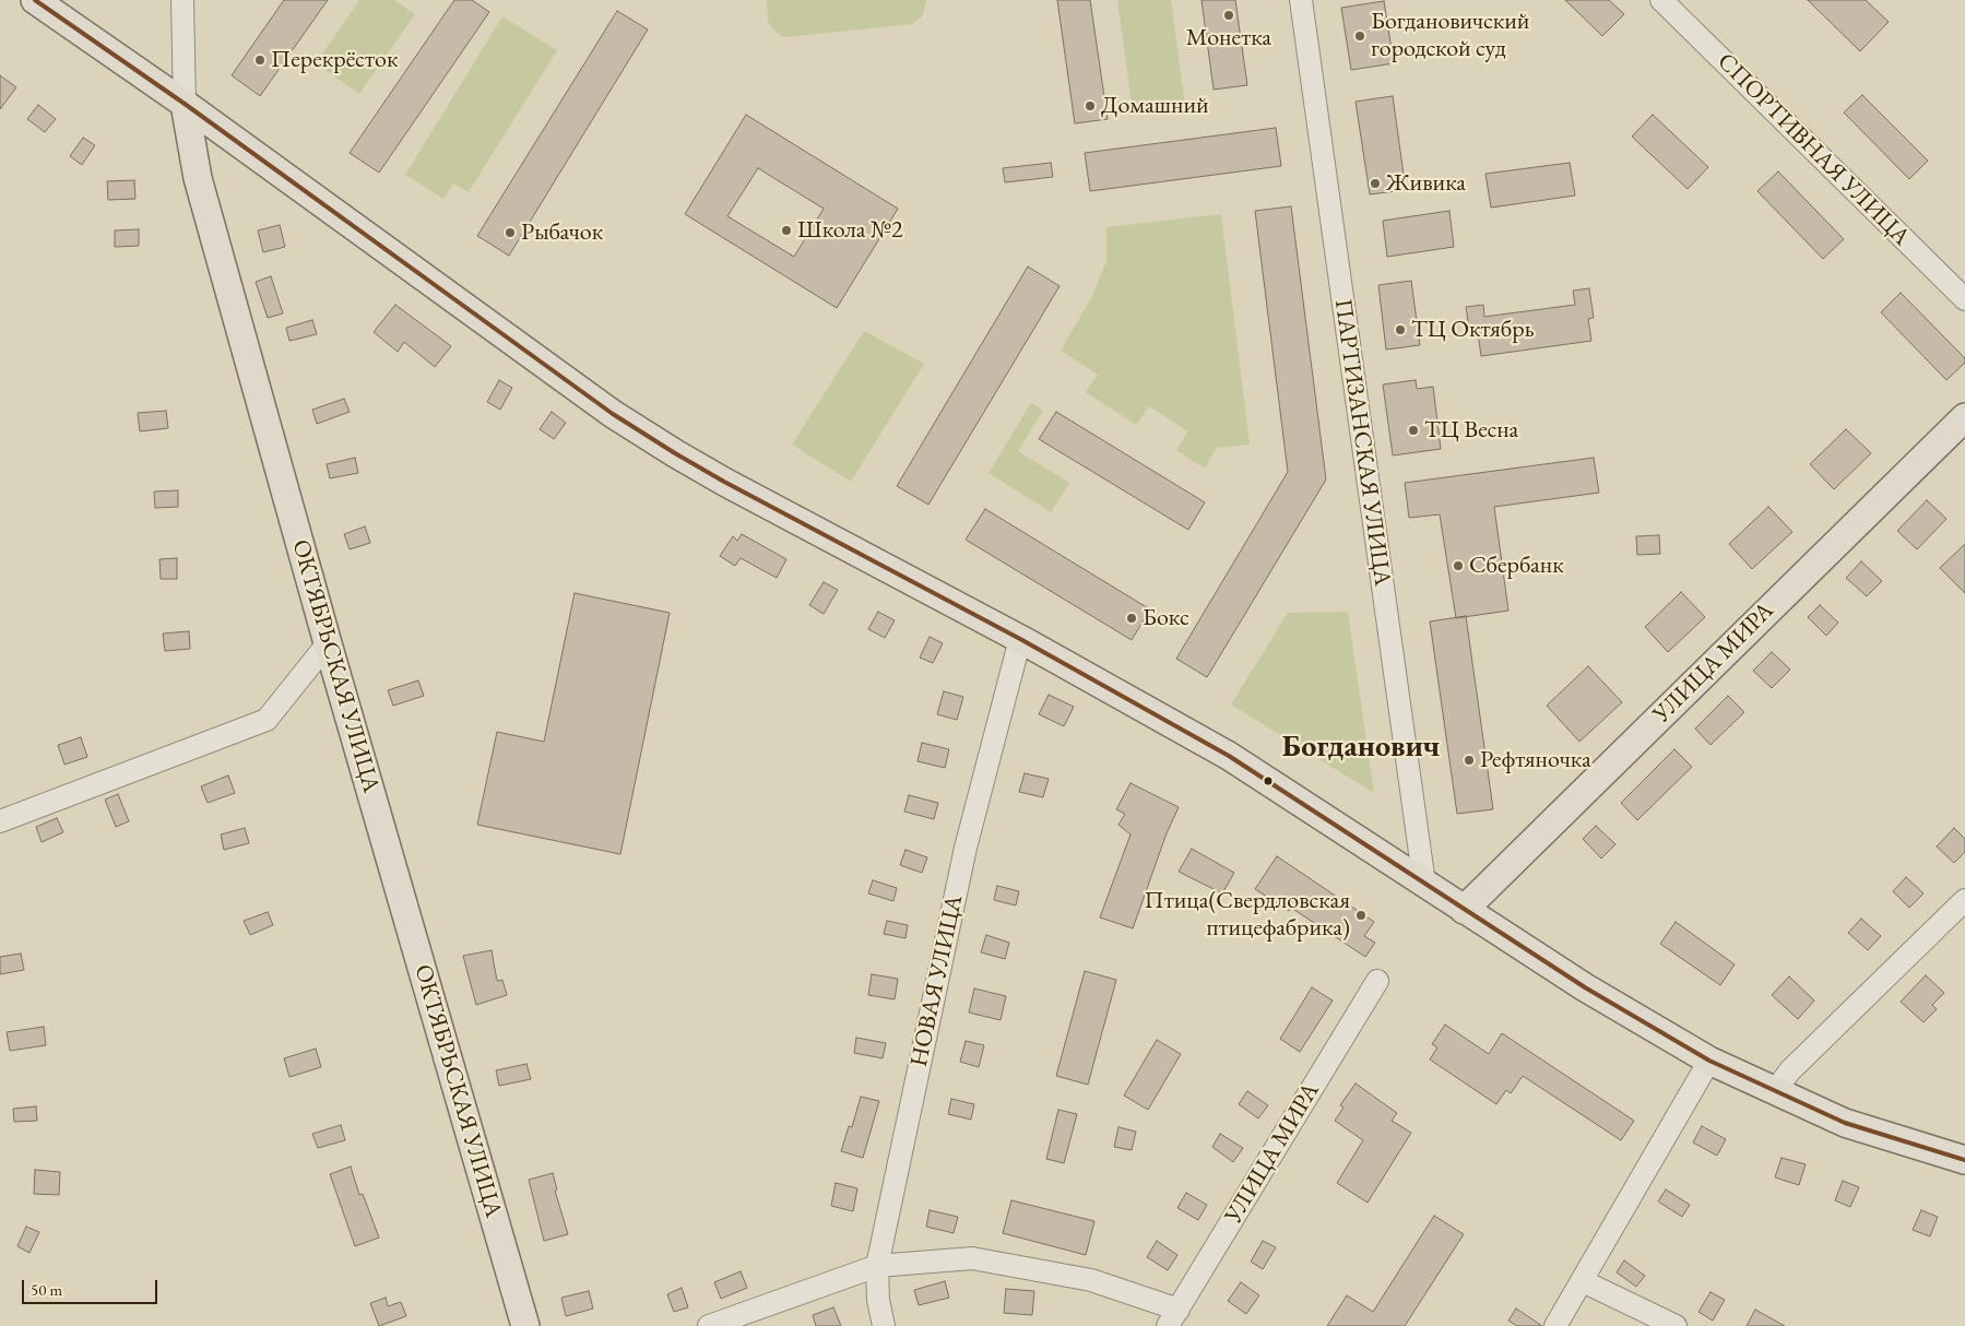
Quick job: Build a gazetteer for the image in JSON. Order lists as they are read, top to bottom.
{
  "streets": {
    "main road": ["УЛИЦА МИРА", "ОКТЯБРЬСКАЯ УЛИЦА"],
    "street": ["СПОРТИВНАЯ УЛИЦА", "ПАРТИЗАНСКАЯ УЛИЦА", "НОВАЯ УЛИЦА"]
  },
  "districts": ["Богданович"],
  "places": [
    "Монетка",
    "Богдановичский городской суд",
    "Перекрёсток",
    "Домашний",
    "Живика",
    "Школа №2",
    "Рыбачок",
    "ТЦ Октябрь",
    "ТЦ Весна",
    "Сбербанк",
    "Бокс",
    "Рефтяночка",
    "Птица(Свердловская птицефабрика)"
  ],
  "scale_bar": "50 m"
}
